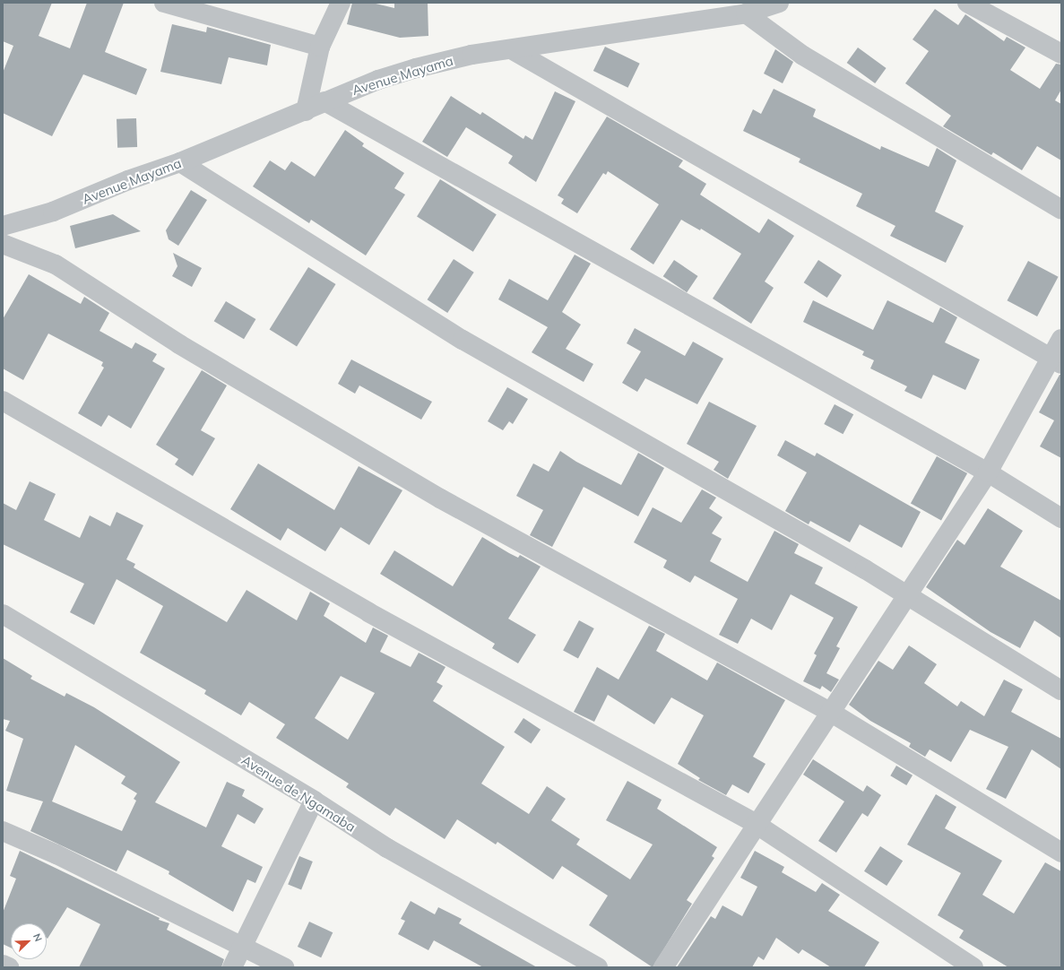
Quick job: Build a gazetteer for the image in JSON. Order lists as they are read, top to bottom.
{
  "streets": {
    "street": ["Avenue Mayama", "Avenue de Ngamaba"]
  },
  "north": "top right"
}
